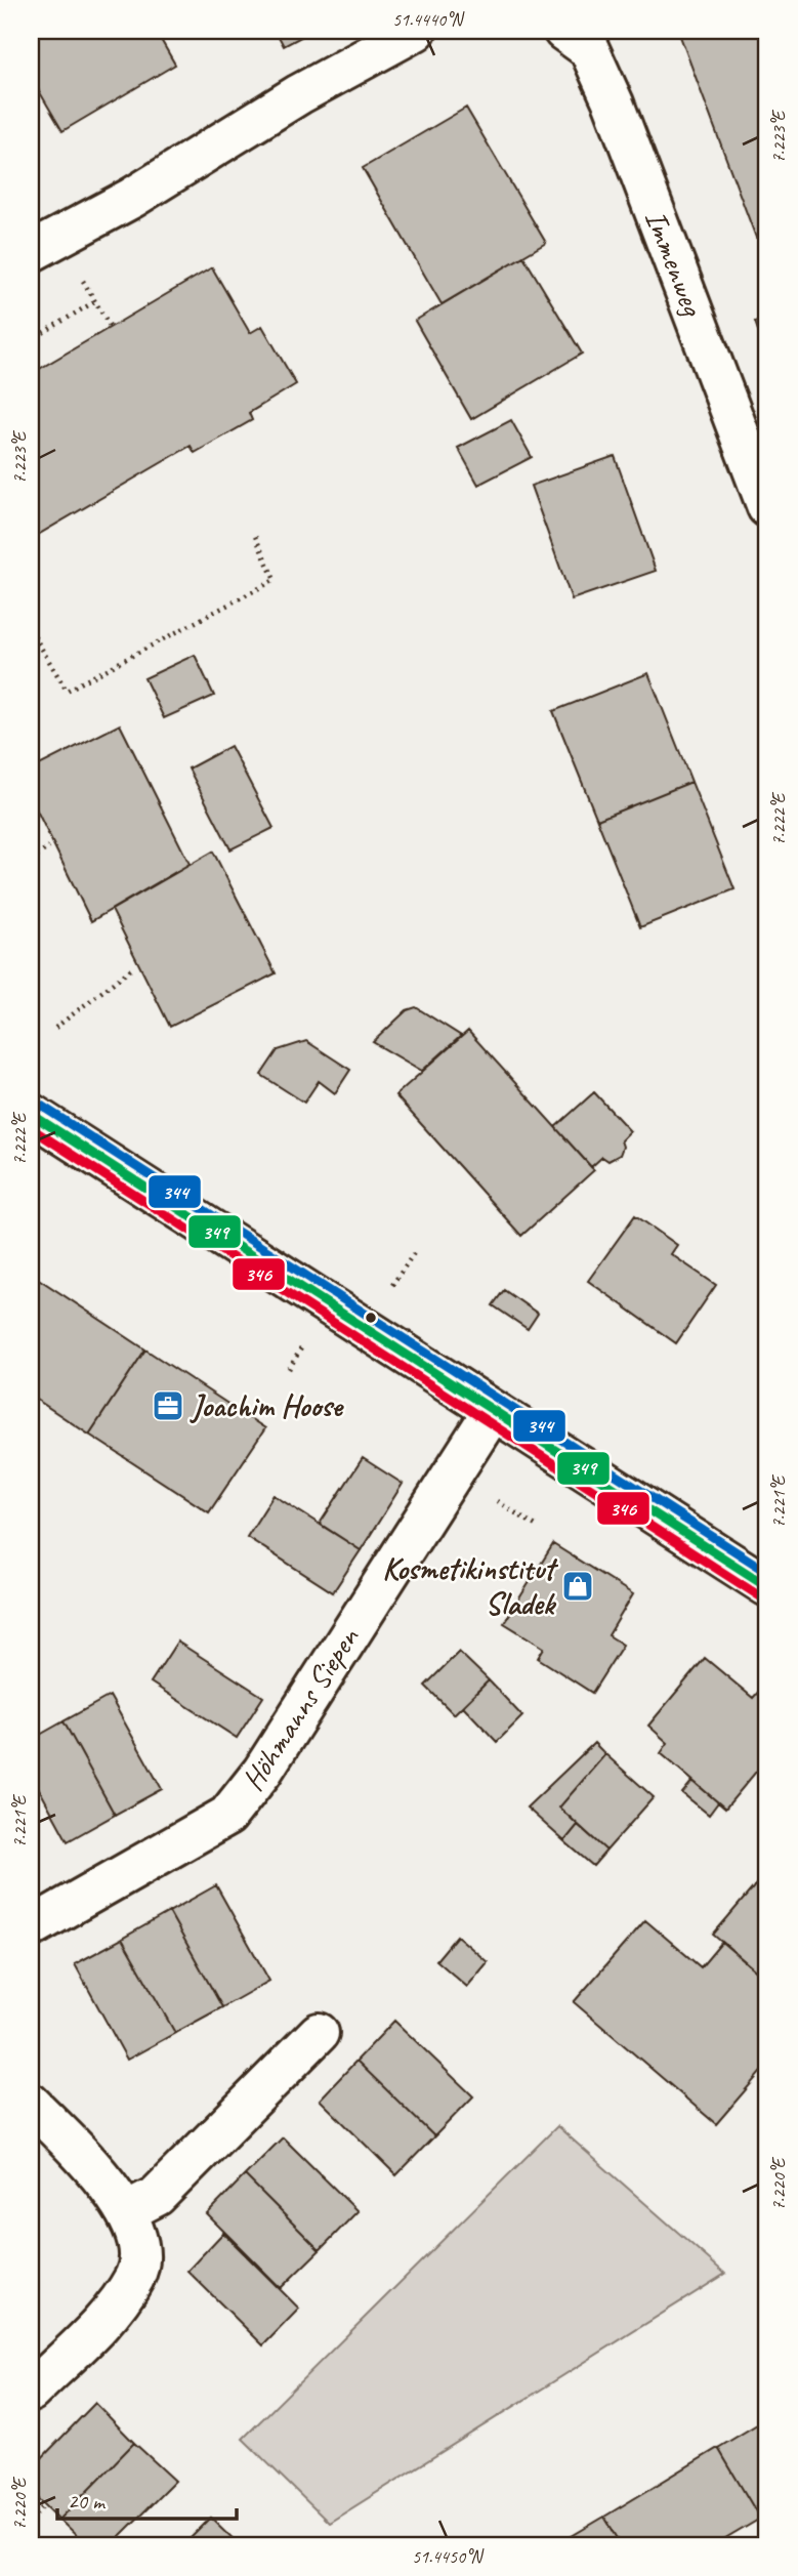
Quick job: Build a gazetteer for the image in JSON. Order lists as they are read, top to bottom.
{
  "streets": {
    "street": ["Immenweg", "Höhmanns Siepen"]
  },
  "places": {
    "office": ["Joachim Hoose"],
    "shop": ["Kosmetikinstitut Sladek"]
  },
  "lines": ["transit line 344", "transit line 349", "transit line 346"],
  "scale_bar": "20 m",
  "coordinates": [
    "51.4440°N",
    "7.223°E",
    "7.222°E",
    "7.221°E",
    "7.220°E",
    "51.4450°N"
  ]
}
